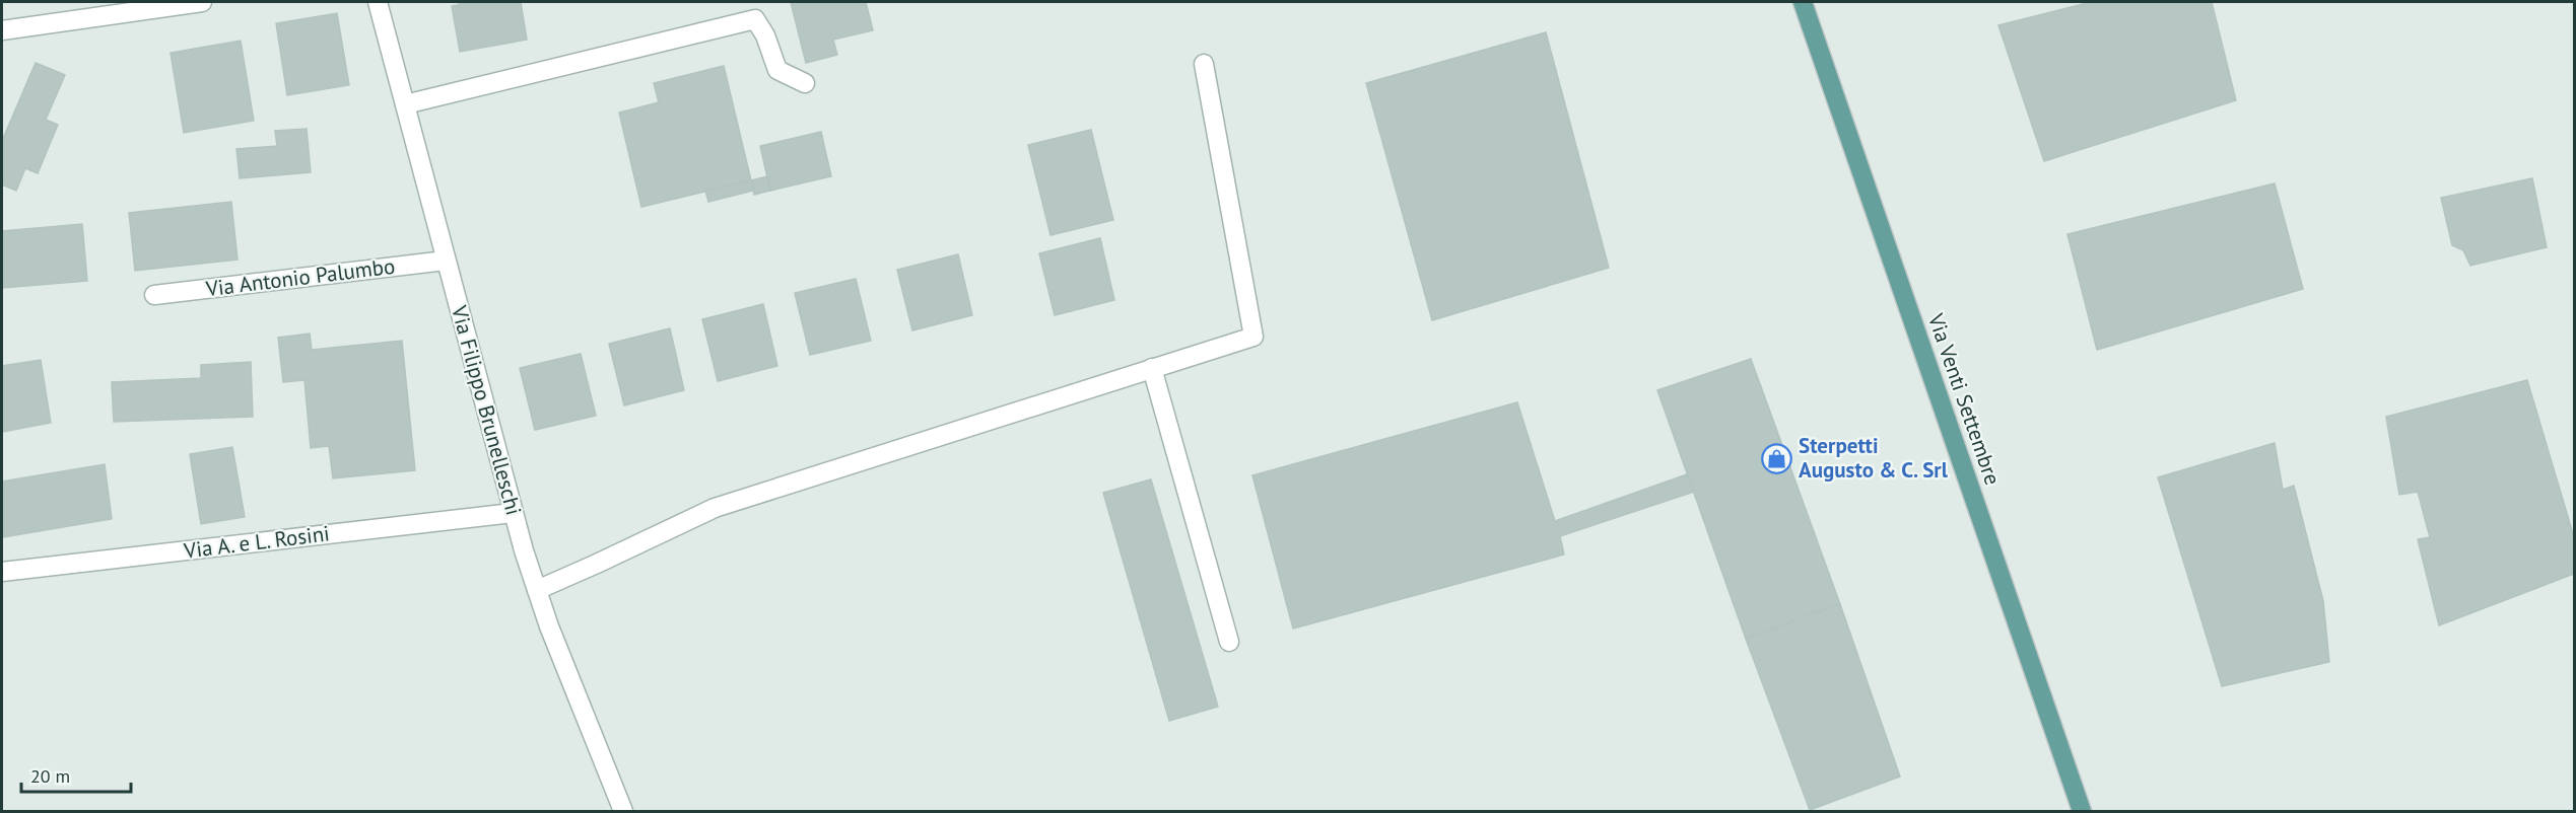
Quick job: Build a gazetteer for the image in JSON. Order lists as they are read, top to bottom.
{
  "streets": {
    "main road": ["Via Venti Settembre"],
    "street": ["Via Antonio Palumbo", "Via Filippo Brunelleschi", "Via A. e L. Rosini"]
  },
  "crossings": [
    ["Via Antonio Palumbo", "Via Filippo Brunelleschi"],
    ["Via Filippo Brunelleschi", "Via A. e L. Rosini"]
  ],
  "places": {
    "shop": ["Sterpetti Augusto & C. Srl"]
  },
  "scale_bar": "20 m"
}
